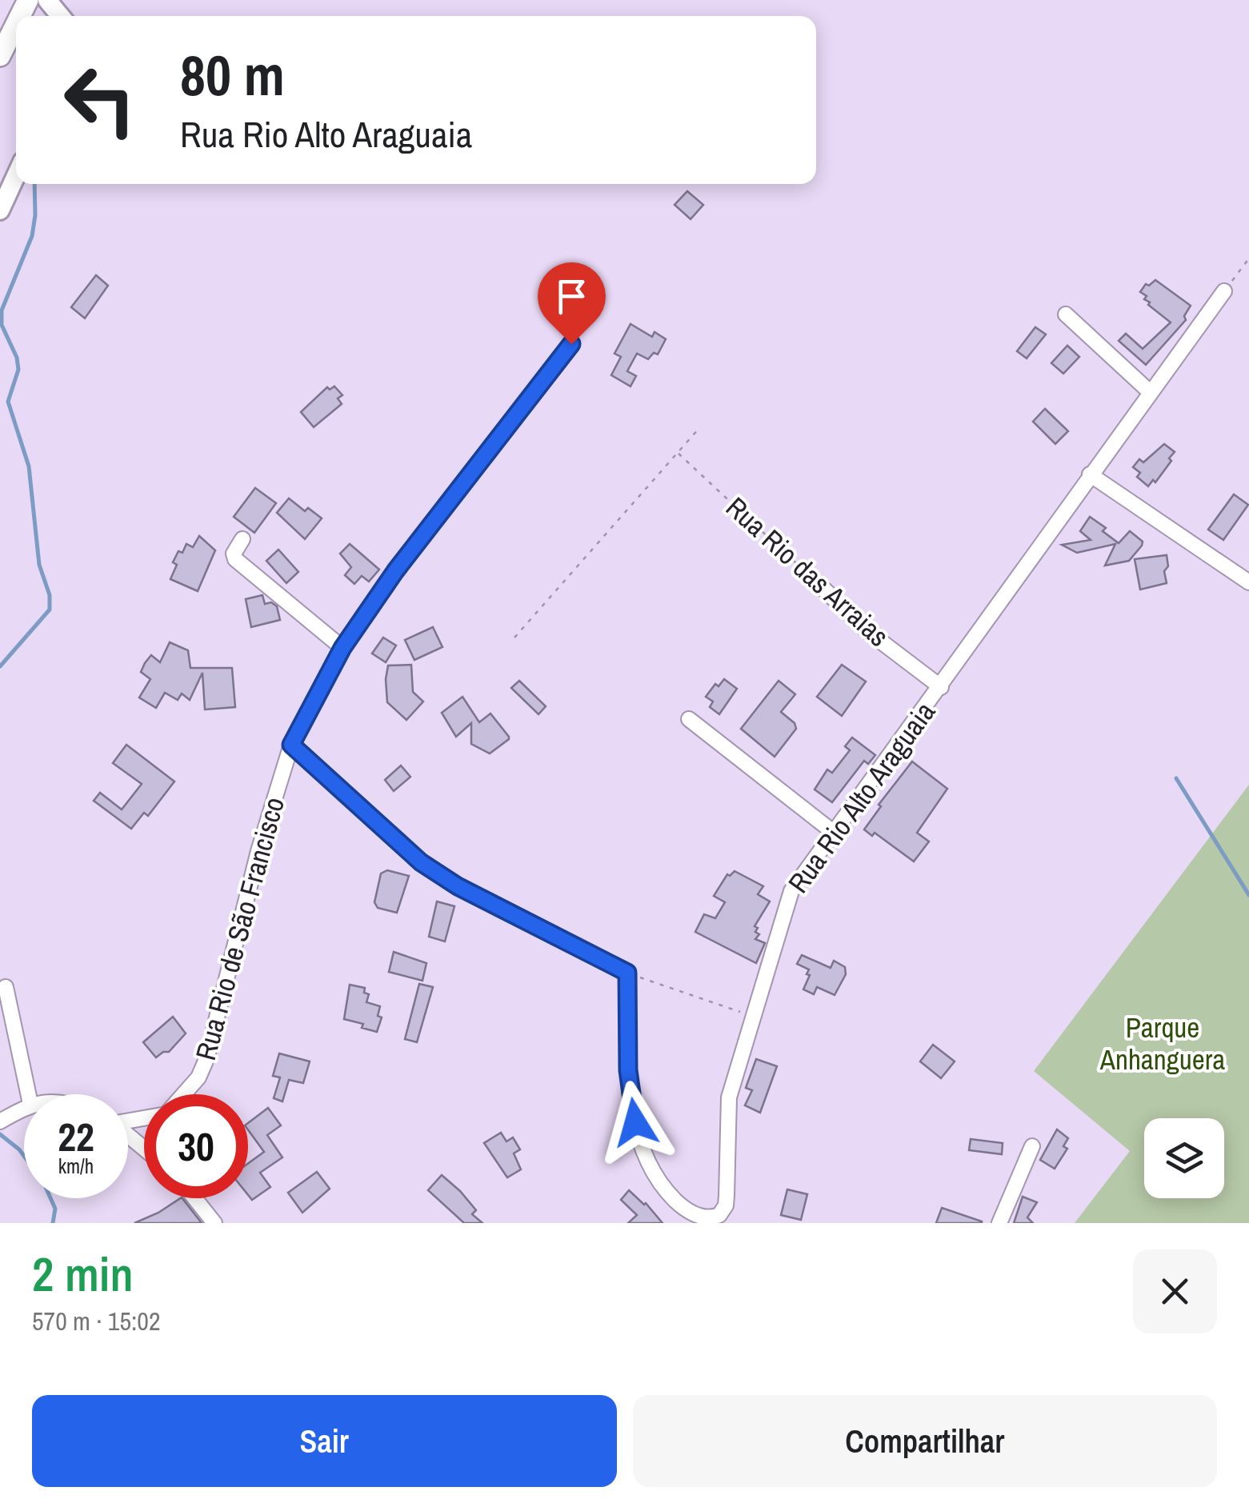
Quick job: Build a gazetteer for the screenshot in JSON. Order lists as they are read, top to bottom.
{
  "streets": {
    "street": ["Rua Rio das Arraias", "Rua Rio Alto Araguaia", "Rua Rio de São Francisco"]
  },
  "crossings": [
    ["Rua Rio das Arraias", "Rua Rio Alto Araguaia"]
  ],
  "parks": ["Parque Anhanguera"],
  "page": {
    "turn": ["80 m", "Rua Rio Alto Araguaia"],
    "speed": "22 km/h",
    "limit": "30",
    "heading": ["2 min", "570 m · 15:02"],
    "buttons": ["Sair", "Compartilhar"]
  }
}
